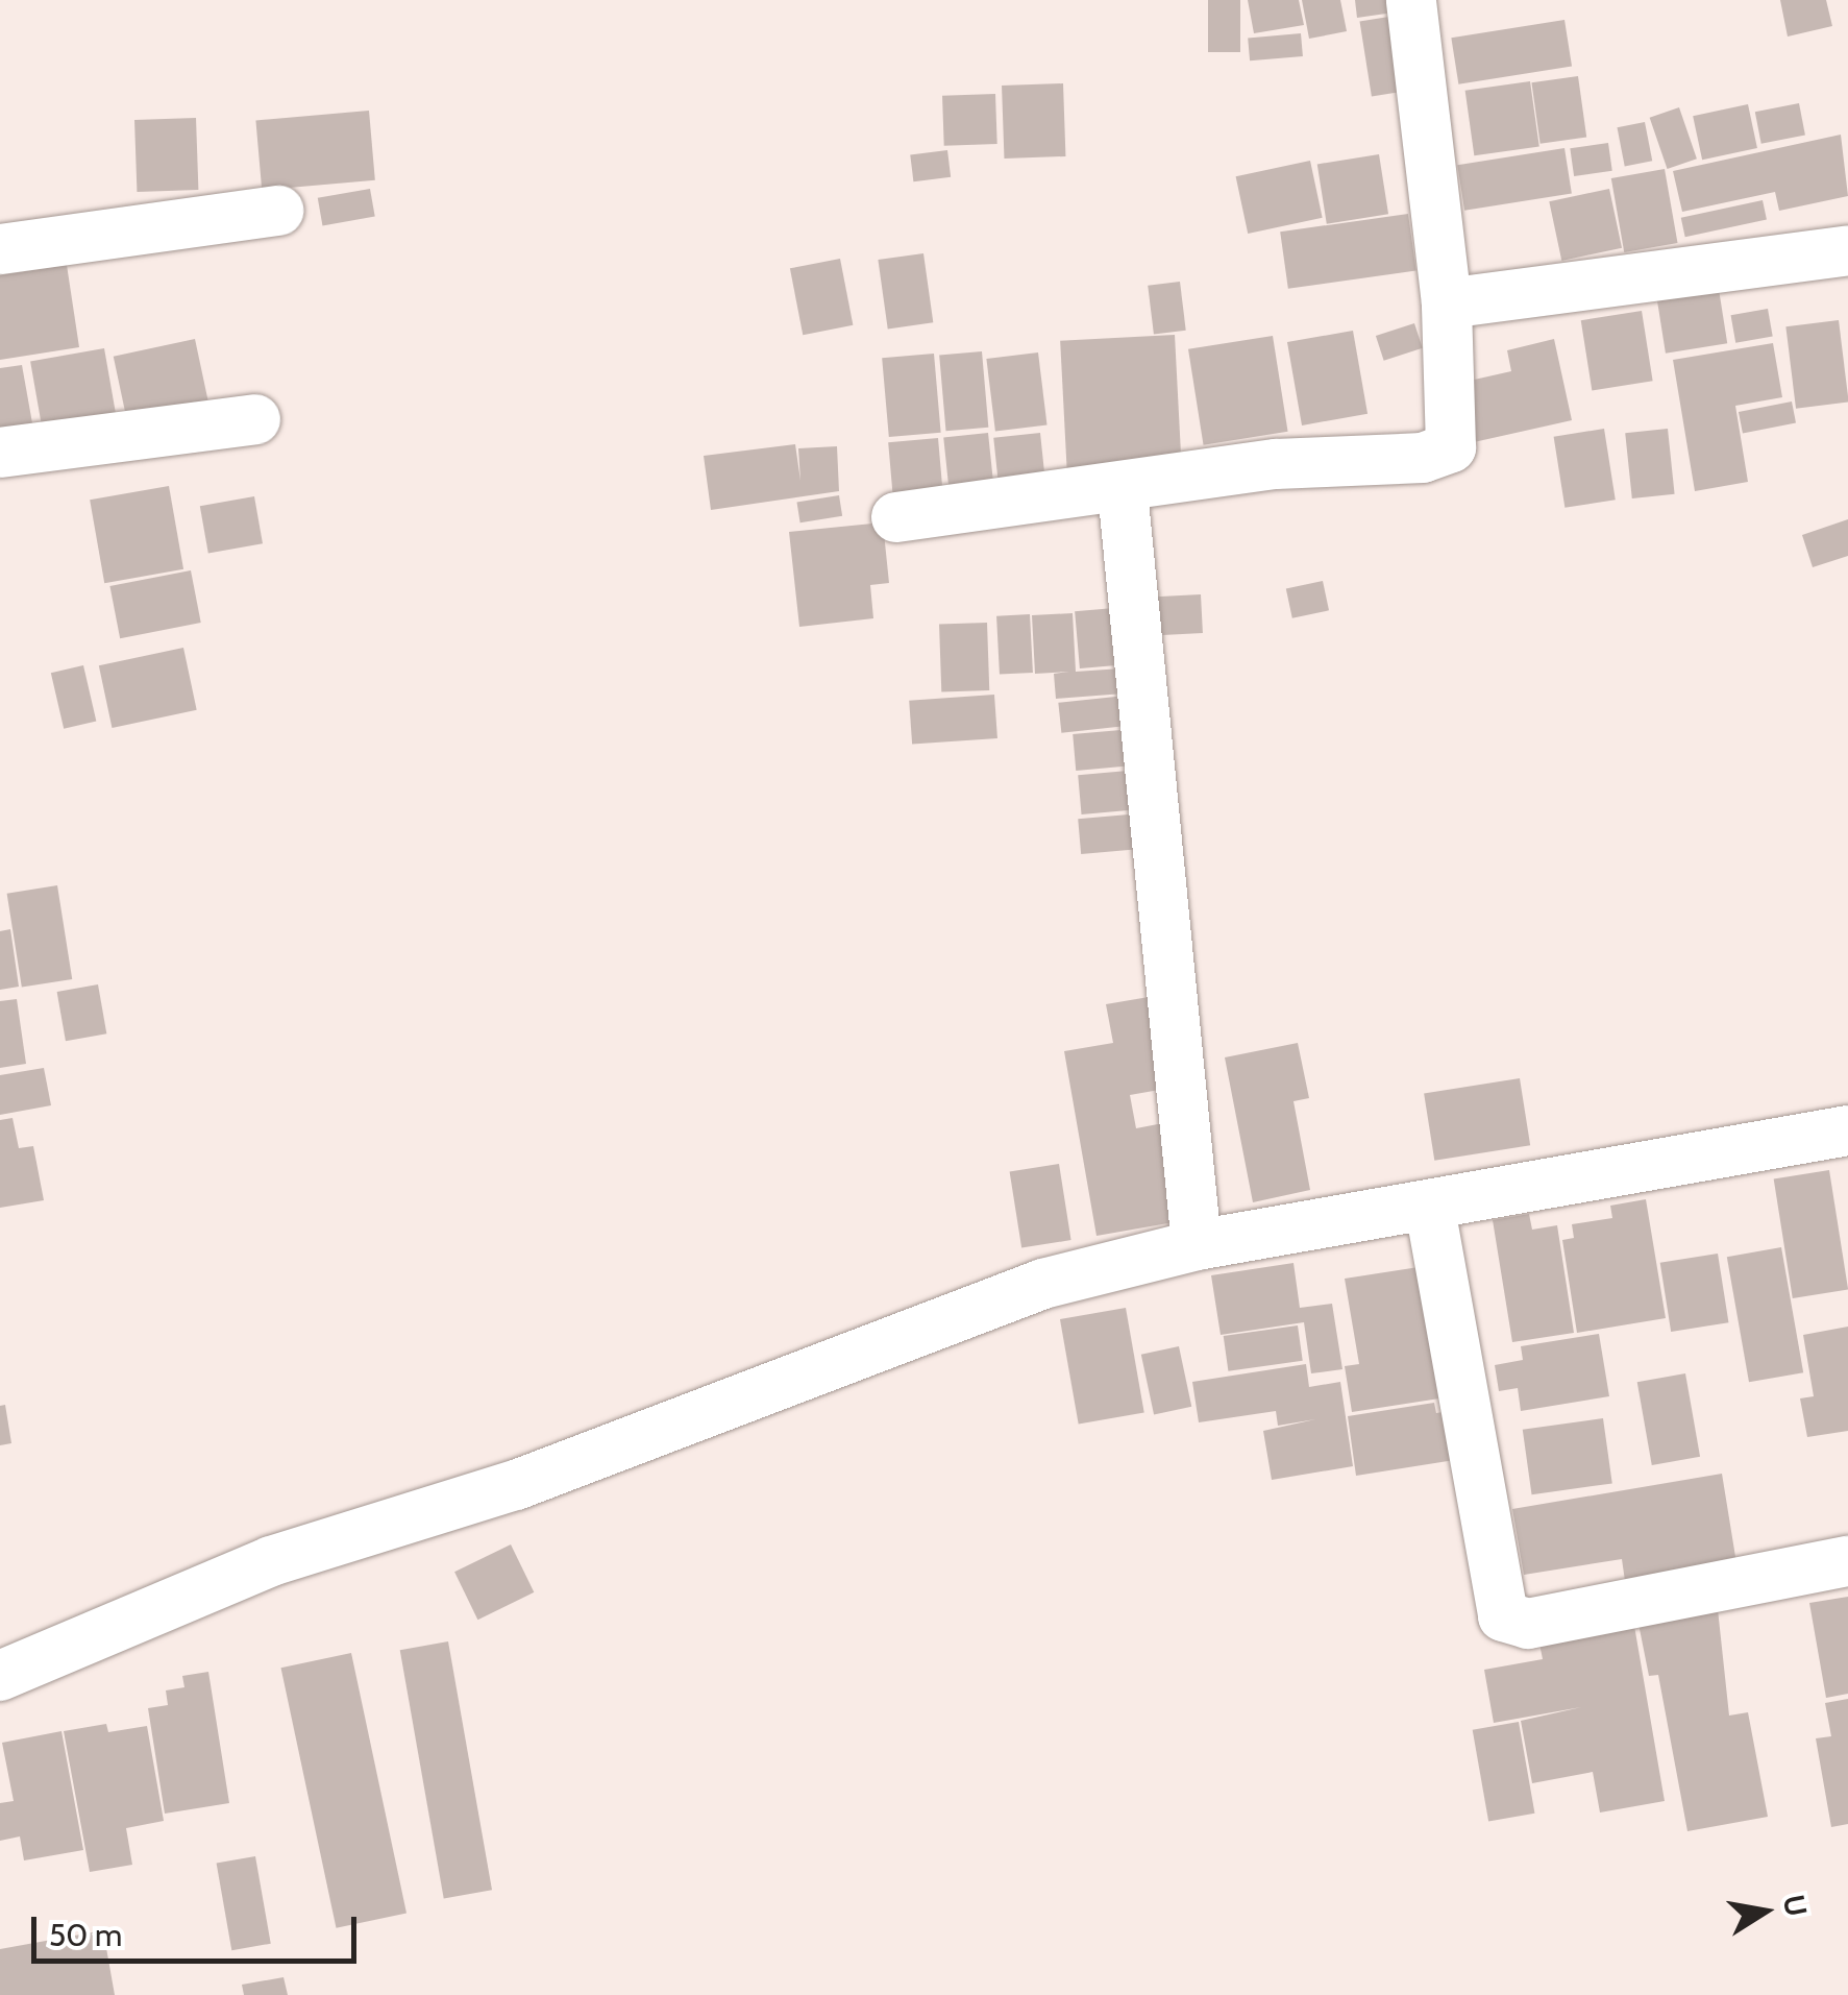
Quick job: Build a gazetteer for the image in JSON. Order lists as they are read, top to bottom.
{
  "scale_bar": "50 m",
  "north": "right"
}
